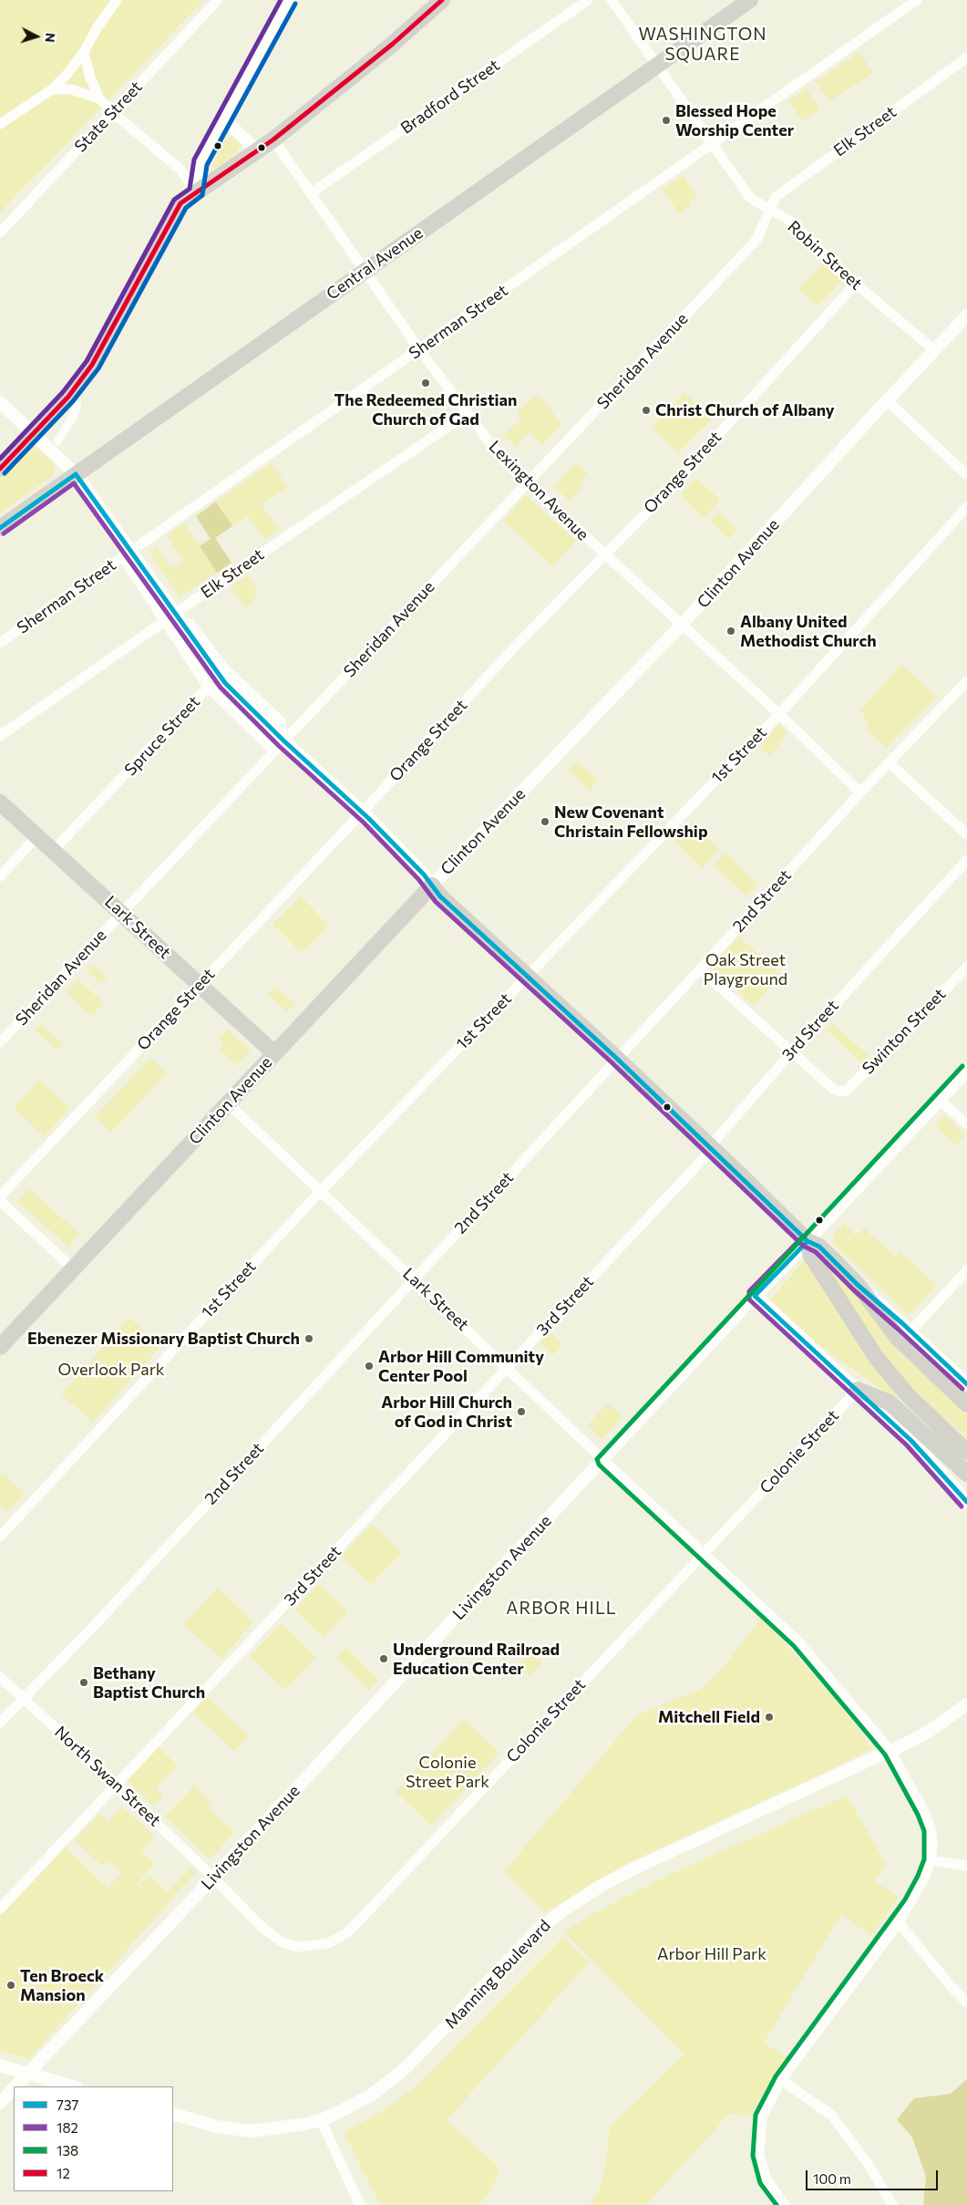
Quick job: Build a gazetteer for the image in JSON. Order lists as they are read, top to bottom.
{
  "streets": {
    "main road": [
      "Central Avenue",
      "Clinton Avenue",
      "Lark Street",
      "Livingston Avenue"
    ],
    "street": [
      "Bradford Street",
      "State Street",
      "Elk Street",
      "Robin Street",
      "Sherman Street",
      "Sheridan Avenue",
      "Orange Street",
      "Lexington Avenue",
      "Spruce Street",
      "1st Street",
      "2nd Street",
      "3rd Street",
      "Swinton Street",
      "Colonie Street",
      "North Swan Street",
      "Manning Boulevard"
    ]
  },
  "crossings": [
    ["Bradford Street", "Lexington Avenue"],
    ["Elk Street", "Robin Street"],
    ["Elk Street", "Sheridan Avenue"],
    ["Elk Street", "Lexington Avenue"],
    ["Robin Street", "Central Avenue"],
    ["Robin Street", "Sherman Street"],
    ["Robin Street", "Sheridan Avenue"],
    ["Robin Street", "Orange Street"],
    ["Robin Street", "Clinton Avenue"],
    ["Central Avenue", "Lexington Avenue"],
    ["Sherman Street", "Lexington Avenue"],
    ["Sheridan Avenue", "Lexington Avenue"],
    ["Sheridan Avenue", "Spruce Street"],
    ["Sheridan Avenue", "Lark Street"],
    ["Orange Street", "Lexington Avenue"],
    ["Orange Street", "Lark Street"],
    ["Lexington Avenue", "Clinton Avenue"],
    ["Lexington Avenue", "1st Street"],
    ["Lexington Avenue", "2nd Street"],
    ["Clinton Avenue", "Lark Street"],
    ["Spruce Street", "Lark Street"],
    ["1st Street", "Lark Street"],
    ["2nd Street", "Lark Street"],
    ["2nd Street", "North Swan Street"],
    ["Lark Street", "3rd Street"],
    ["Lark Street", "Colonie Street"],
    ["Lark Street", "Livingston Avenue"],
    ["Lark Street", "Manning Boulevard"],
    ["3rd Street", "Swinton Street"],
    ["3rd Street", "North Swan Street"],
    ["Colonie Street", "Livingston Avenue"],
    ["Colonie Street", "North Swan Street"],
    ["Livingston Avenue", "North Swan Street"]
  ],
  "districts": ["WASHINGTON SQUARE", "ARBOR HILL"],
  "parks": [
    "Oak Street Playground",
    "Overlook Park",
    "Colonie Street Park",
    "Arbor Hill Park"
  ],
  "places": [
    "Blessed Hope Worship Center",
    "The Redeemed Christian Church of Gad",
    "Christ Church of Albany",
    "Albany United Methodist Church",
    "New Covenant Christain Fellowship",
    "Ebenezer Missionary Baptist Church",
    "Arbor Hill Community Center Pool",
    "Arbor Hill Church of God in Christ",
    "Underground Railroad Education Center",
    "Bethany Baptist Church",
    "Mitchell Field",
    "Ten Broeck Mansion"
  ],
  "lines": [
    "transit line 12",
    "transit line 737",
    "transit line 182",
    "transit line 138"
  ],
  "legend": [
    "737",
    "182",
    "138",
    "12"
  ],
  "scale_bar": "100 m",
  "north": "right"
}
